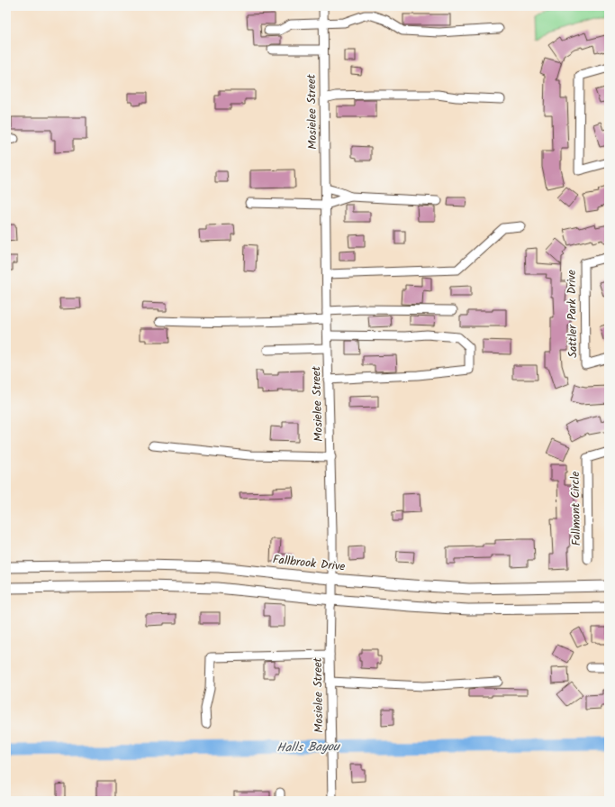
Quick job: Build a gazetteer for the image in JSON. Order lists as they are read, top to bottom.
{
  "streets": {
    "main road": ["Fallbrook Drive"],
    "street": ["Mosielee Street", "Sattler Park Drive", "Fallmont Circle"]
  },
  "crossings": [
    ["Mosielee Street", "Fallbrook Drive"]
  ],
  "water": ["Halls Bayou"]
}
